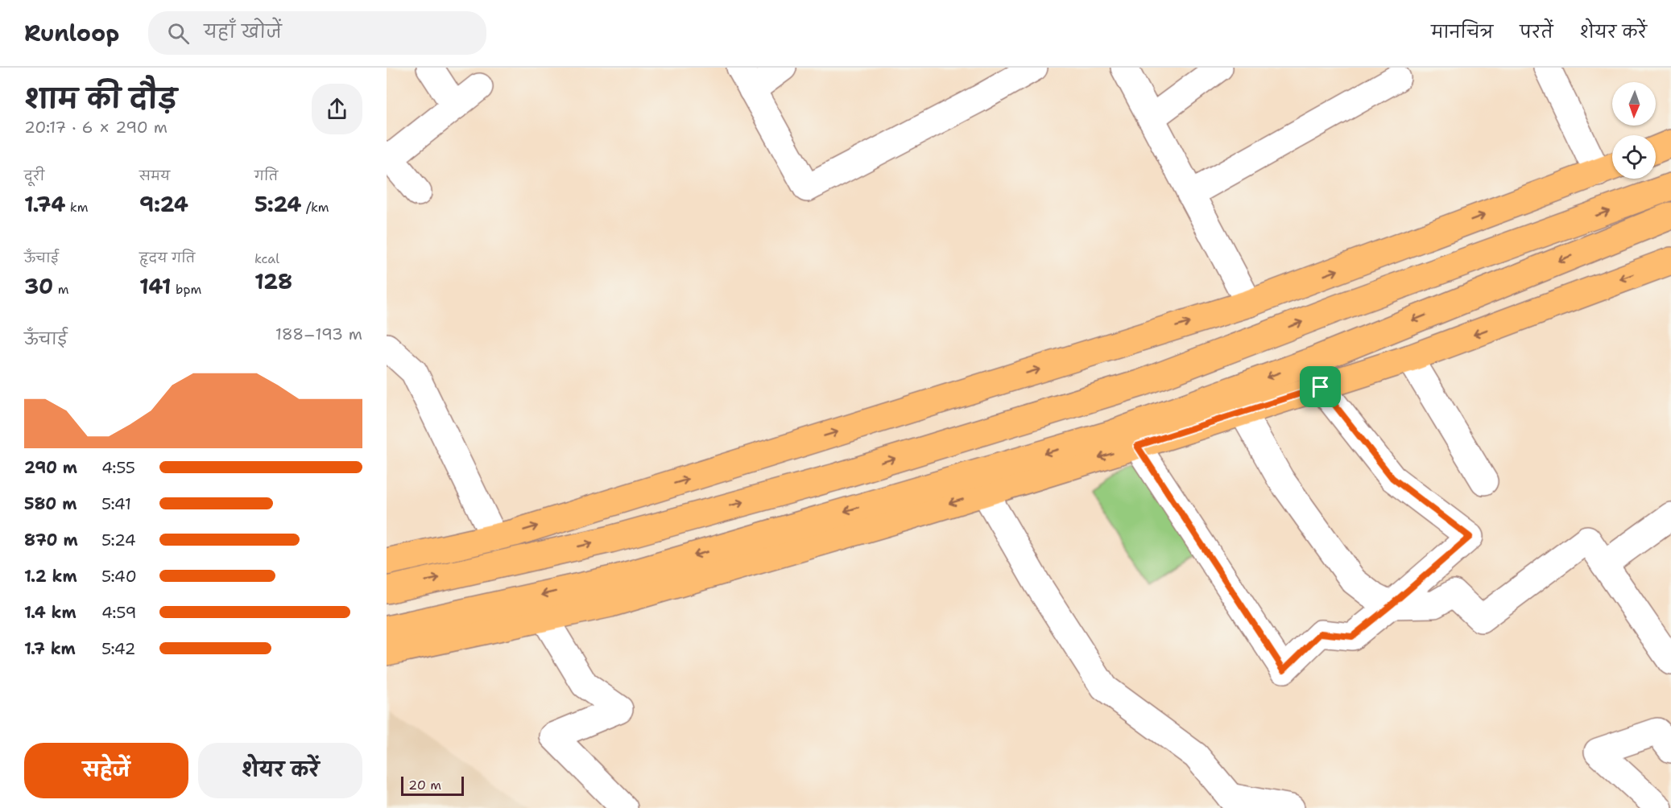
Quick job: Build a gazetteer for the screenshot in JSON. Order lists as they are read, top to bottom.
{
  "scale_bar": "20 m",
  "north": "bottom",
  "page": {
    "header": "Runloop",
    "search": "यहाँ खोजें",
    "nav": ["मानचित्र", "परतें", "शेयर करें"],
    "heading": ["शाम की दौड़", "20:17 · 6 × 290 m"],
    "stats": [
      ["दूरी", "1.74 km"],
      ["समय", "9:24"],
      ["गति", "5:24 /km"],
      ["ऊँचाई", "30 m"],
      ["हृदय गति", "141 bpm"],
      ["kcal", "128"]
    ],
    "chart": ["ऊँचाई", "188–193 m"],
    "list": [
      {
        "name": "290 m",
        "note": "4:55"
      },
      {
        "name": "580 m",
        "note": "5:41"
      },
      {
        "name": "870 m",
        "note": "5:24"
      },
      {
        "name": "1.2 km",
        "note": "5:40"
      },
      {
        "name": "1.4 km",
        "note": "4:59"
      },
      {
        "name": "1.7 km",
        "note": "5:42"
      }
    ],
    "buttons": ["सहेजें", "शेयर करें"],
    "scale": "20 m"
  }
}
